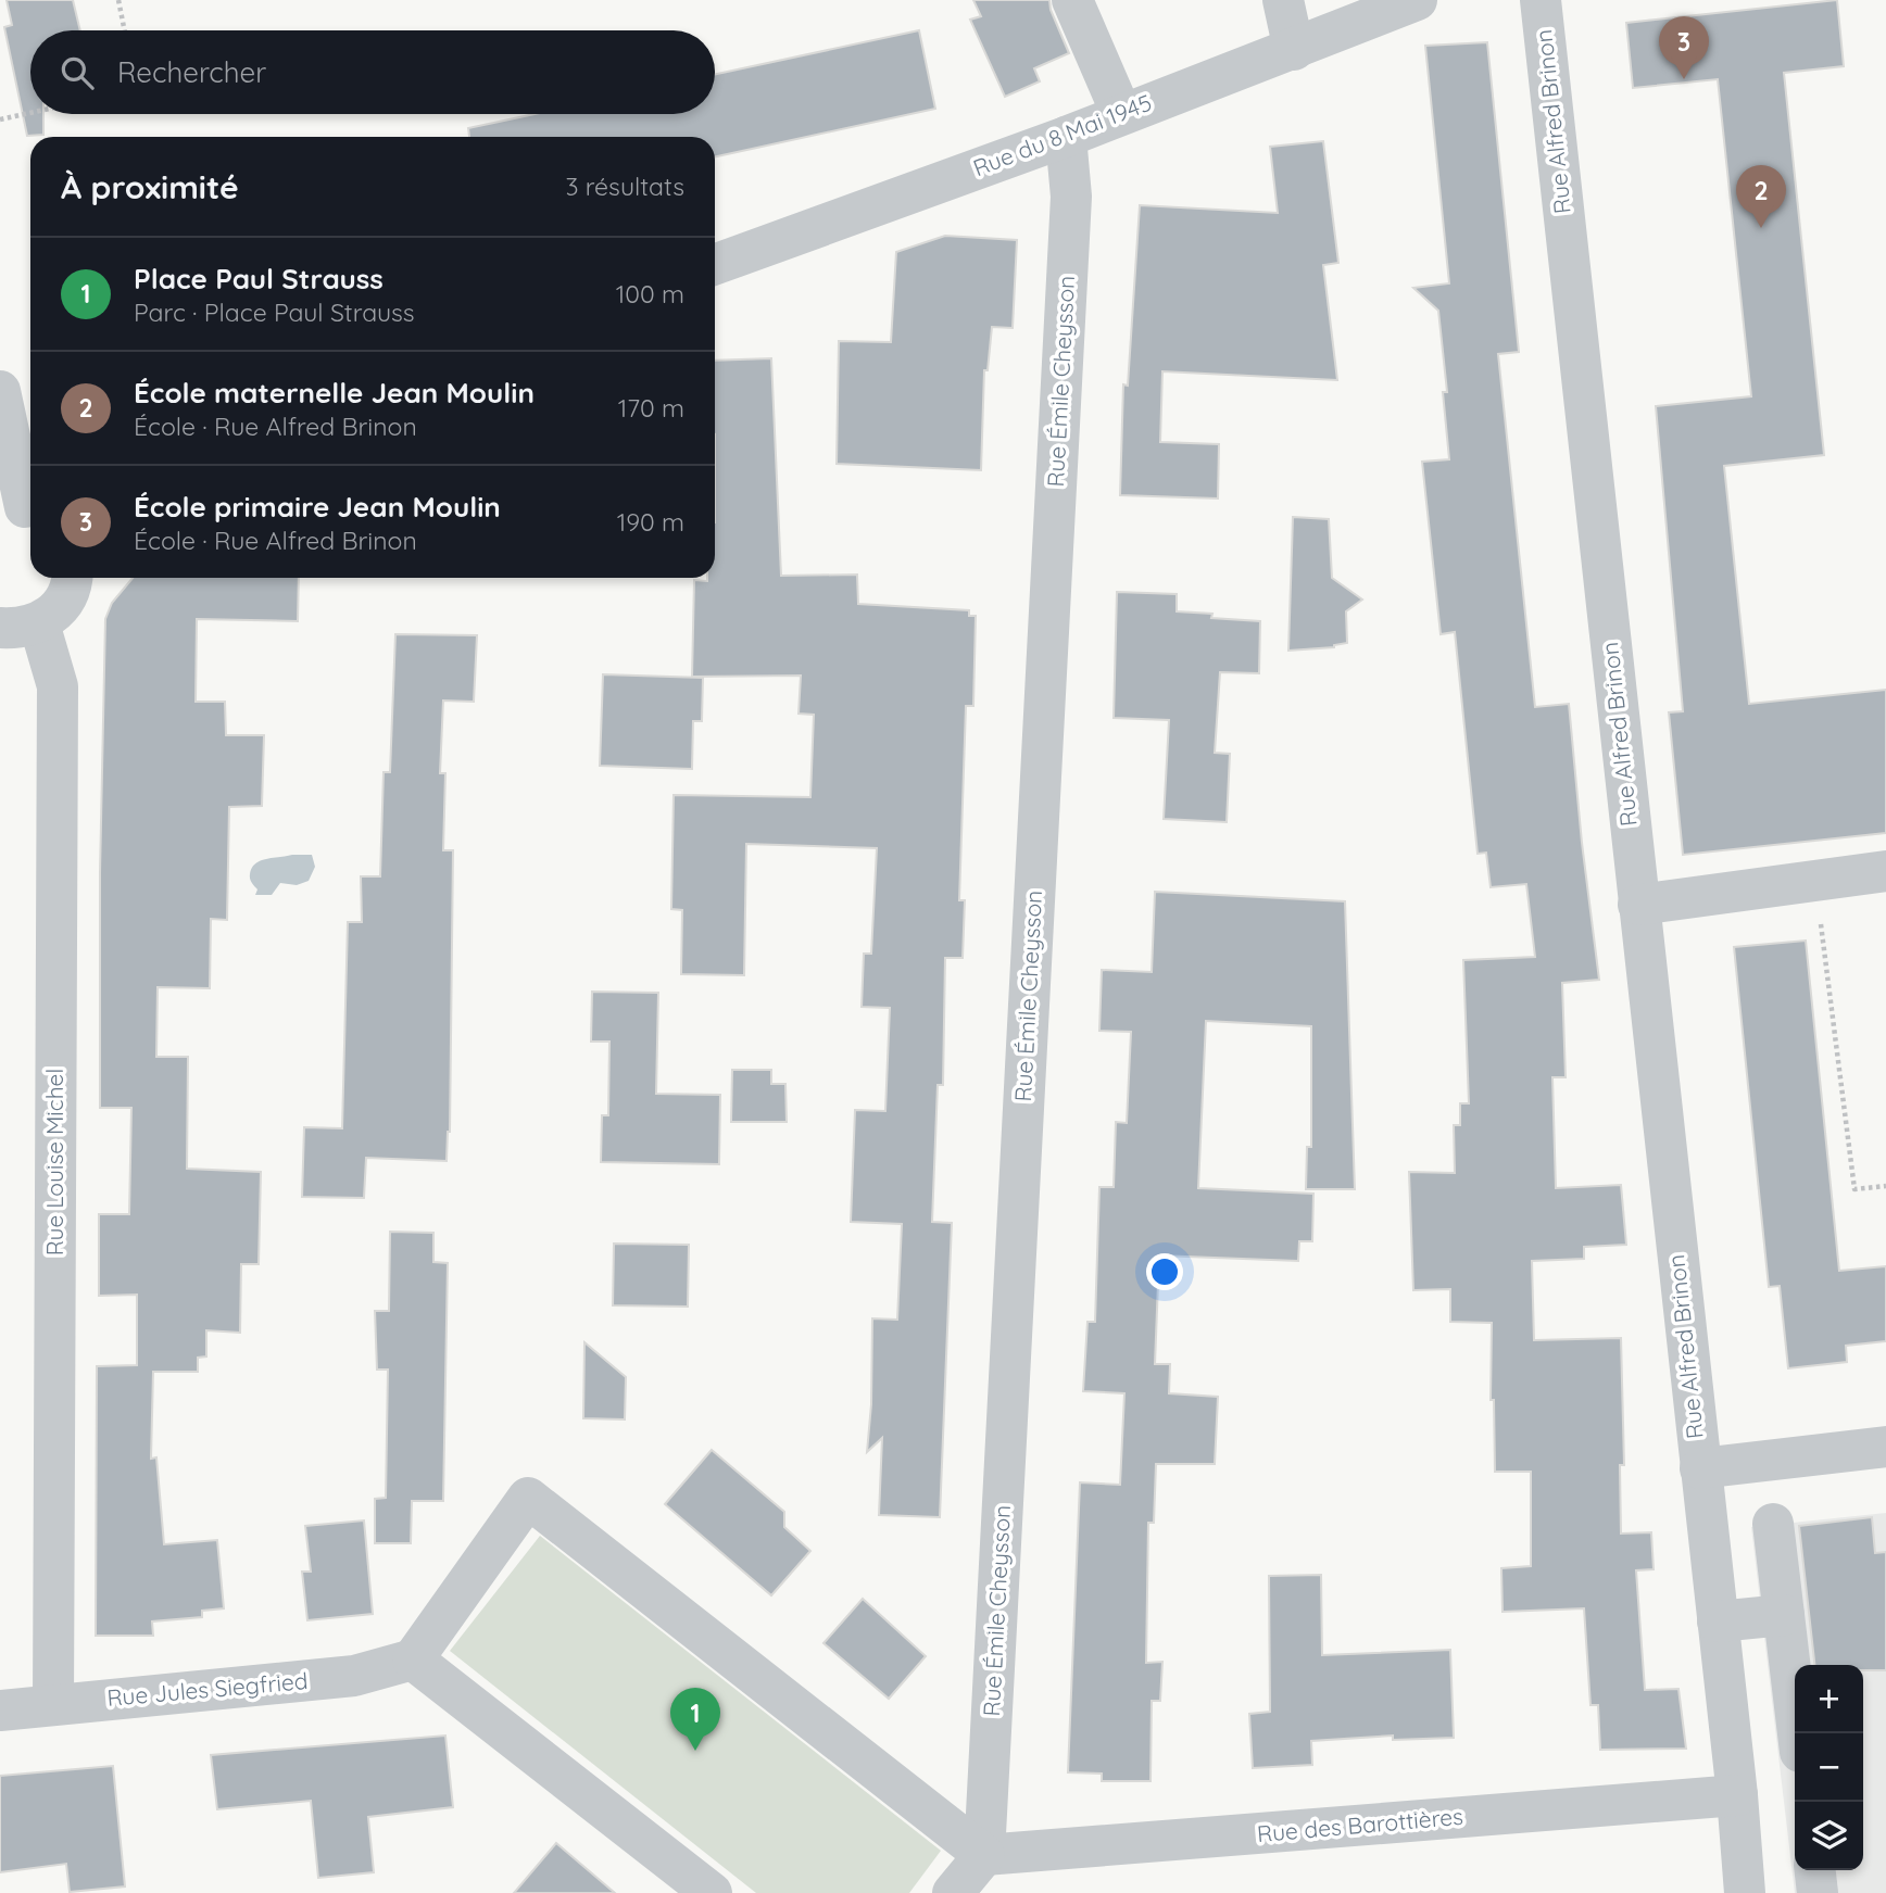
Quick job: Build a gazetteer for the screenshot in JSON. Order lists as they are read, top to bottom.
{
  "streets": {
    "street": [
      "Rue Alfred Brinon",
      "Rue du 8 Mai 1945",
      "Rue Émile Cheysson",
      "Rue Louise Michel",
      "Rue Jules Siegfried",
      "Rue des Barottières"
    ]
  },
  "crossings": [
    ["Rue Alfred Brinon", "Rue des Barottières"],
    ["Rue du 8 Mai 1945", "Rue Émile Cheysson"],
    ["Rue Émile Cheysson", "Rue des Barottières"],
    ["Rue Louise Michel", "Rue Jules Siegfried"]
  ],
  "page": {
    "pins": ["3", "2", "1"],
    "search": "Rechercher",
    "heading": ["À proximité", "3 résultats"],
    "list": [
      {
        "mark": "1",
        "name": "Place Paul Strauss",
        "note": "Parc · Place Paul Strauss",
        "value": "100 m"
      },
      {
        "mark": "2",
        "name": "École maternelle Jean Moulin",
        "note": "École · Rue Alfred Brinon",
        "value": "170 m"
      },
      {
        "mark": "3",
        "name": "École primaire Jean Moulin",
        "note": "École · Rue Alfred Brinon",
        "value": "190 m"
      }
    ],
    "map_buttons": ["+", "−"]
  }
}
